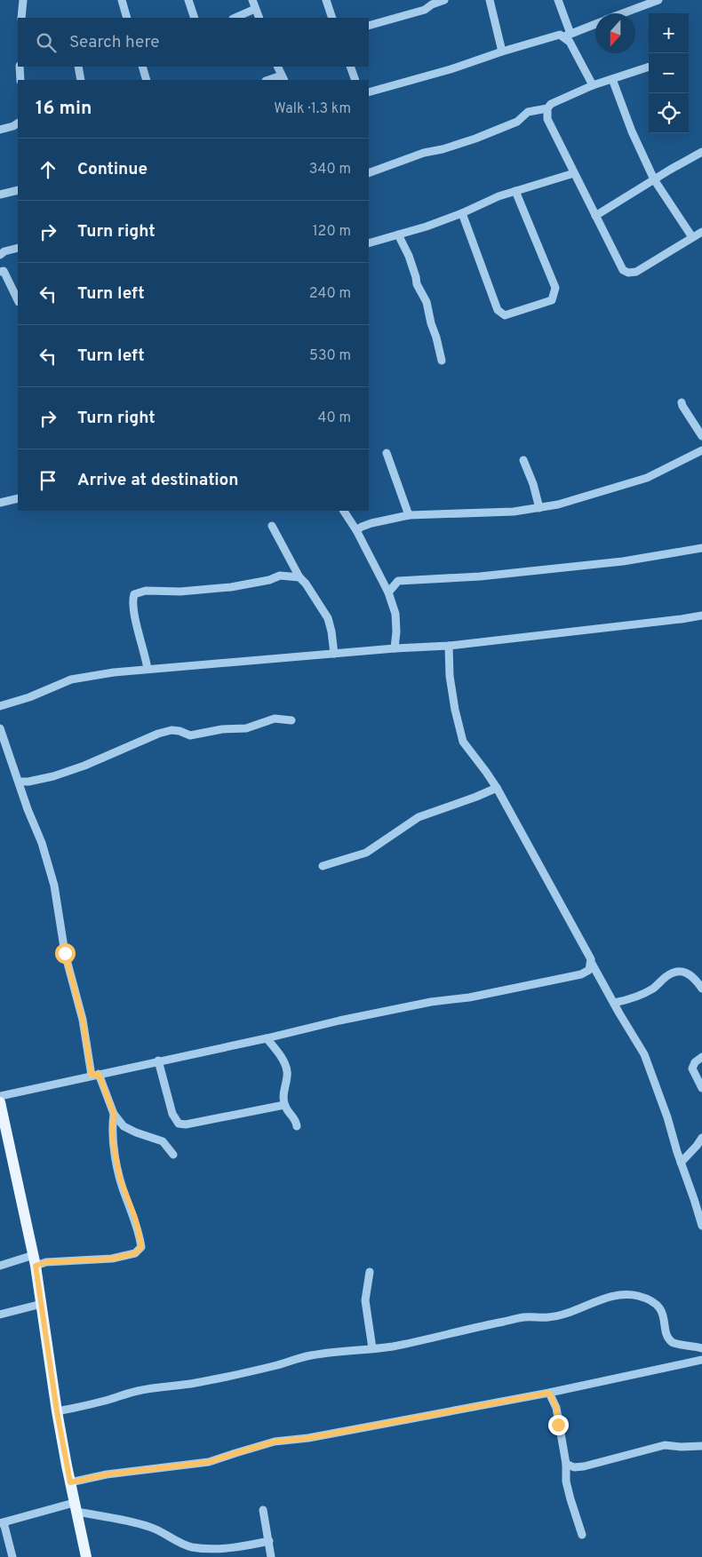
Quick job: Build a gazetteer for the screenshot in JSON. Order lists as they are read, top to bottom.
{
  "north": "bottom",
  "page": {
    "map_buttons": ["+", "−"],
    "search": "Search here",
    "heading": ["16 min", "Walk · 1.3 km"],
    "list": [
      ["Continue", "340 m"],
      ["Turn right", "120 m"],
      ["Turn left", "240 m"],
      ["Turn left", "530 m"],
      ["Turn right", "40 m"],
      "Arrive at destination"
    ]
  }
}
